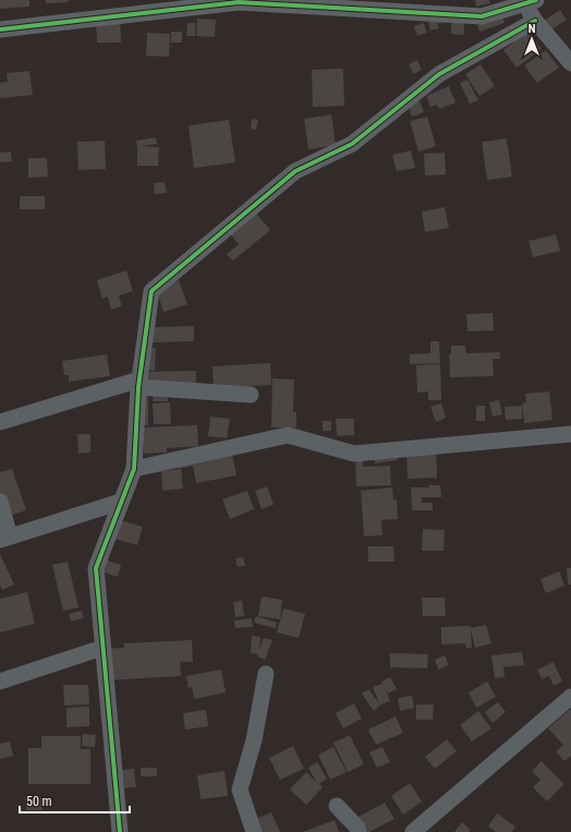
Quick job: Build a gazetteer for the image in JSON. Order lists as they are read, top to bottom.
{
  "scale_bar": "50 m",
  "north": "top"
}
